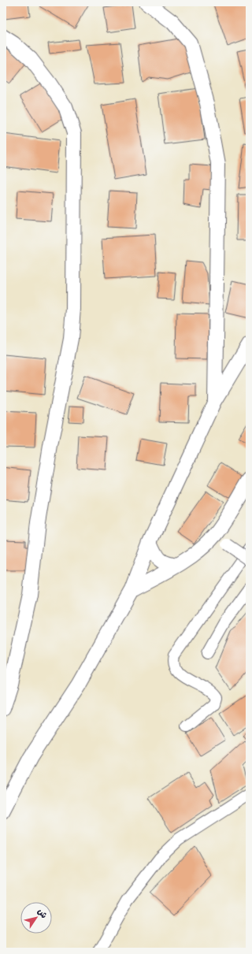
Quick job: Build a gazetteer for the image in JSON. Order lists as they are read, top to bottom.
{
  "north": "top right"
}
